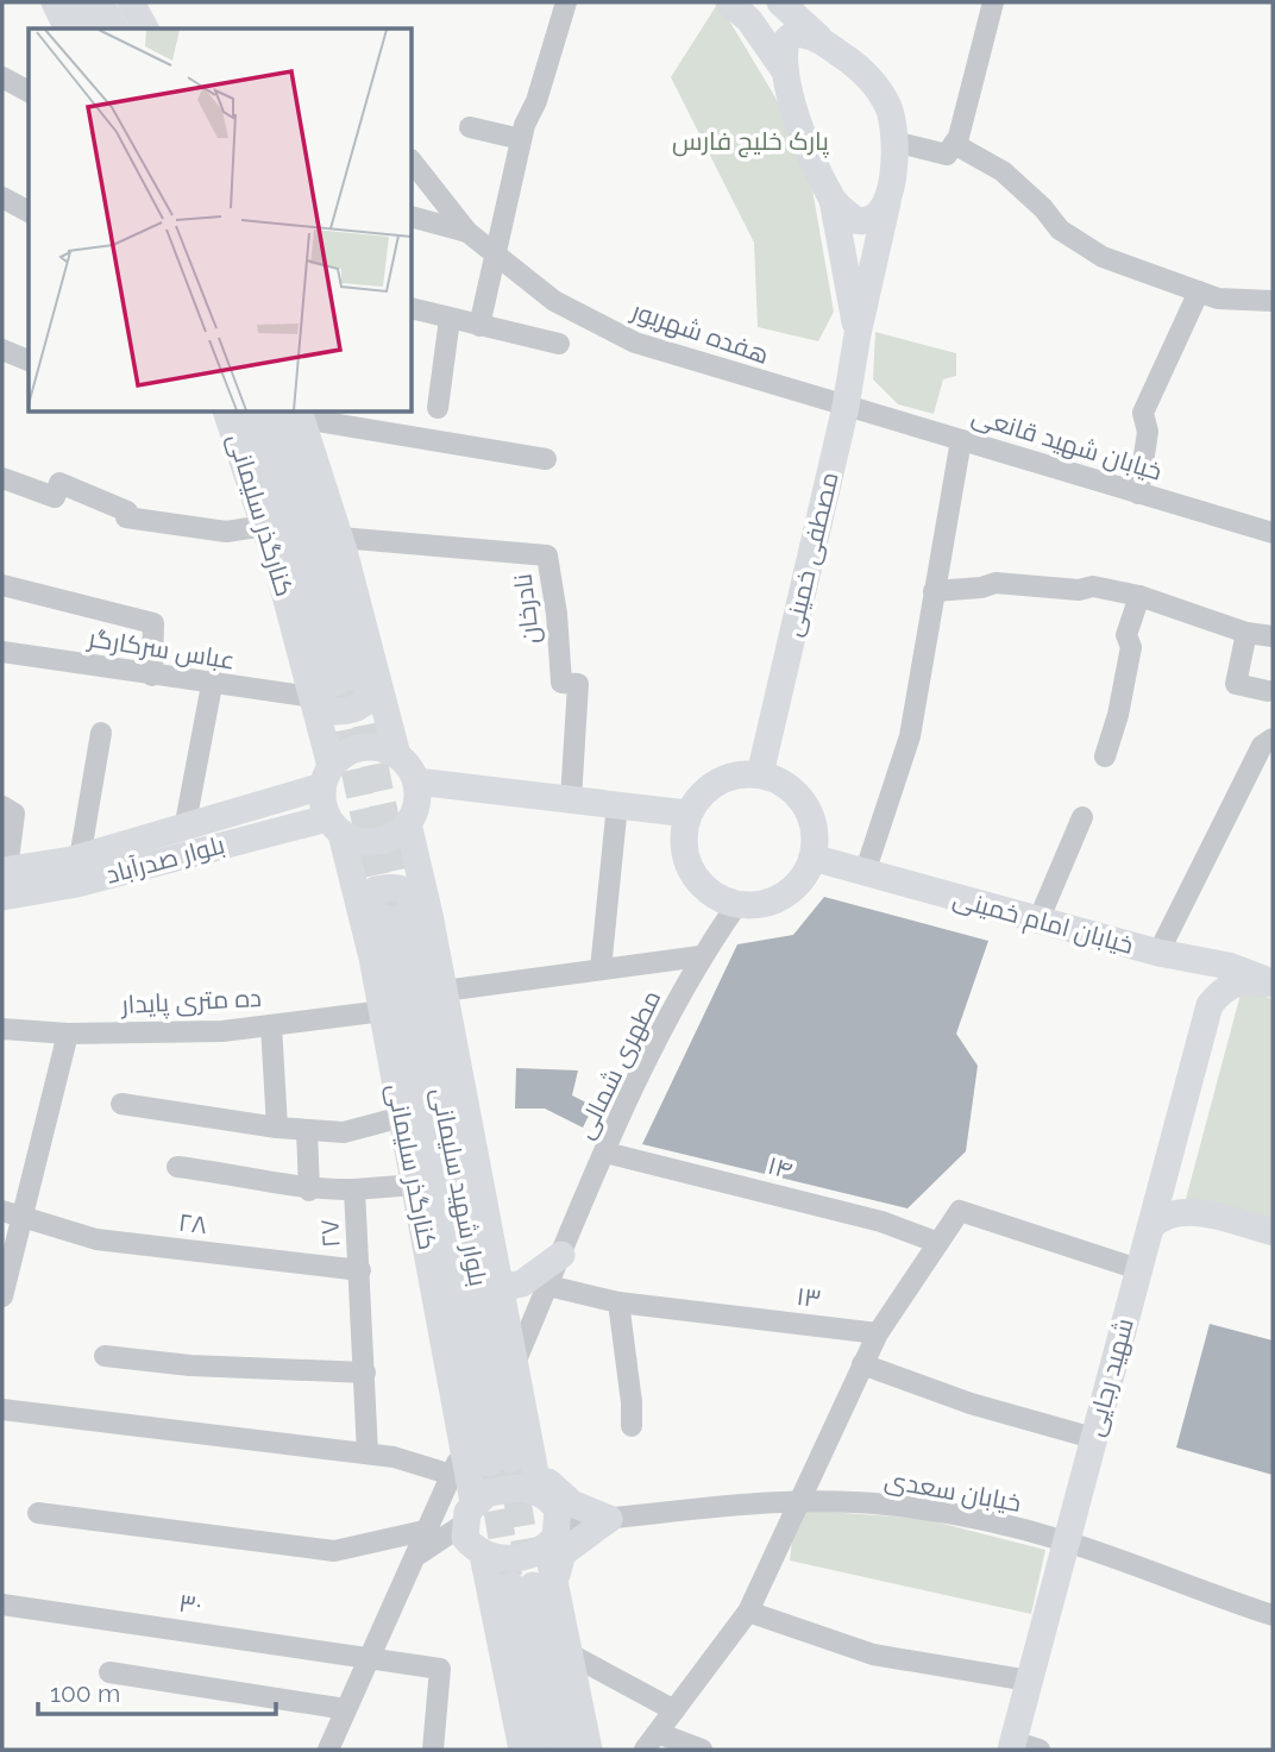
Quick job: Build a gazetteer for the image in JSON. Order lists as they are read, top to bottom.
{
  "streets": {
    "main road": [
      "کنارگذر سلیمانی",
      "مصطفی خمینی",
      "بلوار صدرآباد",
      "خیابان امام خمینی",
      "بلوار شهید سلیمانی",
      "شهید رجایی"
    ],
    "street": [
      "هفده شهریور",
      "خیابان شهید قانعی",
      "نادرخان",
      "عباس سرکارگر",
      "ده متری پایدار",
      "مطهری شمالی",
      "۱۴",
      "۲۸",
      "۲۷",
      "۱۳",
      "خیابان سعدی",
      "۳۰"
    ]
  },
  "crossings": [
    ["هفده شهریور", "خیابان شهید قانعی"],
    ["هفده شهریور", "مصطفی خمینی"],
    ["خیابان شهید قانعی", "مصطفی خمینی"],
    ["کنارگذر سلیمانی", "عباس سرکارگر"],
    ["کنارگذر سلیمانی", "بلوار صدرآباد"],
    ["کنارگذر سلیمانی", "ده متری پایدار"],
    ["کنارگذر سلیمانی", "مطهری شمالی"],
    ["کنارگذر سلیمانی", "بلوار شهید سلیمانی"],
    ["کنارگذر سلیمانی", "خیابان سعدی"],
    ["مصطفی خمینی", "خیابان امام خمینی"],
    ["مصطفی خمینی", "مطهری شمالی"],
    ["خیابان امام خمینی", "مطهری شمالی"],
    ["مطهری شمالی", "۱۴"],
    ["مطهری شمالی", "۱۳"],
    ["بلوار شهید سلیمانی", "خیابان سعدی"],
    ["۲۸", "۲۷"],
    ["شهید رجایی", "خیابان سعدی"]
  ],
  "parks": ["پارک خلیج فارس"],
  "scale_bar": "100 m"
}
